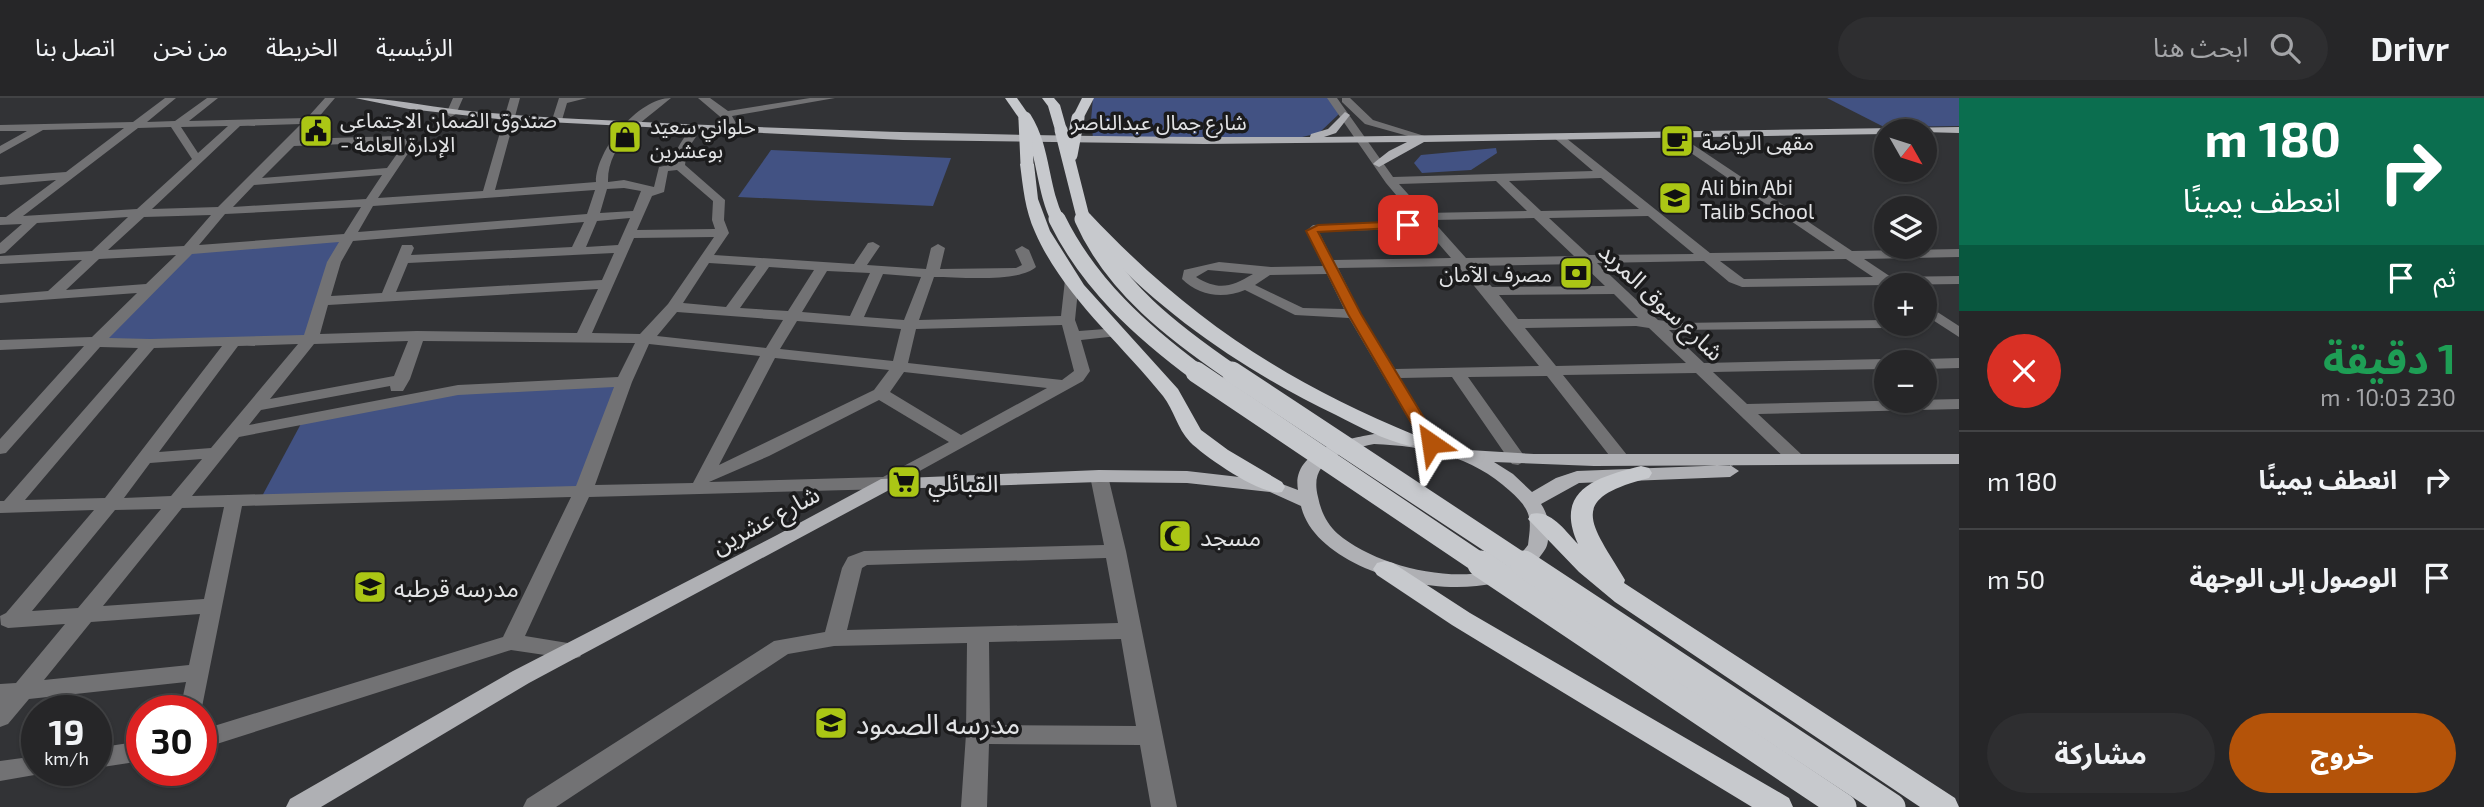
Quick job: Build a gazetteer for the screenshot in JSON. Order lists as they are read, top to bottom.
{
  "streets": {
    "main road": ["شارع جمال عبدالناصر", "شارع عشرين"],
    "street": ["شارع سوق المربد"]
  },
  "places": {
    "public building": ["صندوق الضمان الاجتماعى - الإدارة العامة"],
    "shop": ["حلواني سعيد بوعشرين"],
    "cafe": ["مقهى الرياضة"],
    "school or university": ["Ali bin Abi Talib School", "مدرسه قرطبه", "مدرسه الصمود"],
    "bank": ["مصرف الآمان"],
    "supermarket": ["القبائلي"],
    "mosque": ["مسجد"]
  },
  "north": "bottom right",
  "page": {
    "header": "Drivr",
    "search": "ابحث هنا",
    "nav": [
      "الرئيسية",
      "الخريطة",
      "من نحن",
      "اتصل بنا"
    ],
    "turn": ["180 m", "انعطف يمينًا"],
    "map_buttons": ["+", "−"],
    "then": "ثم",
    "heading": ["1 دقيقة", "230 m · 10:03"],
    "list": [
      {
        "name": "انعطف يمينًا",
        "value": "180 m"
      },
      {
        "name": "الوصول إلى الوجهة",
        "value": "50 m"
      }
    ],
    "speed": "19 km/h",
    "limit": "30",
    "buttons": ["خروج", "مشاركة"]
  }
}
